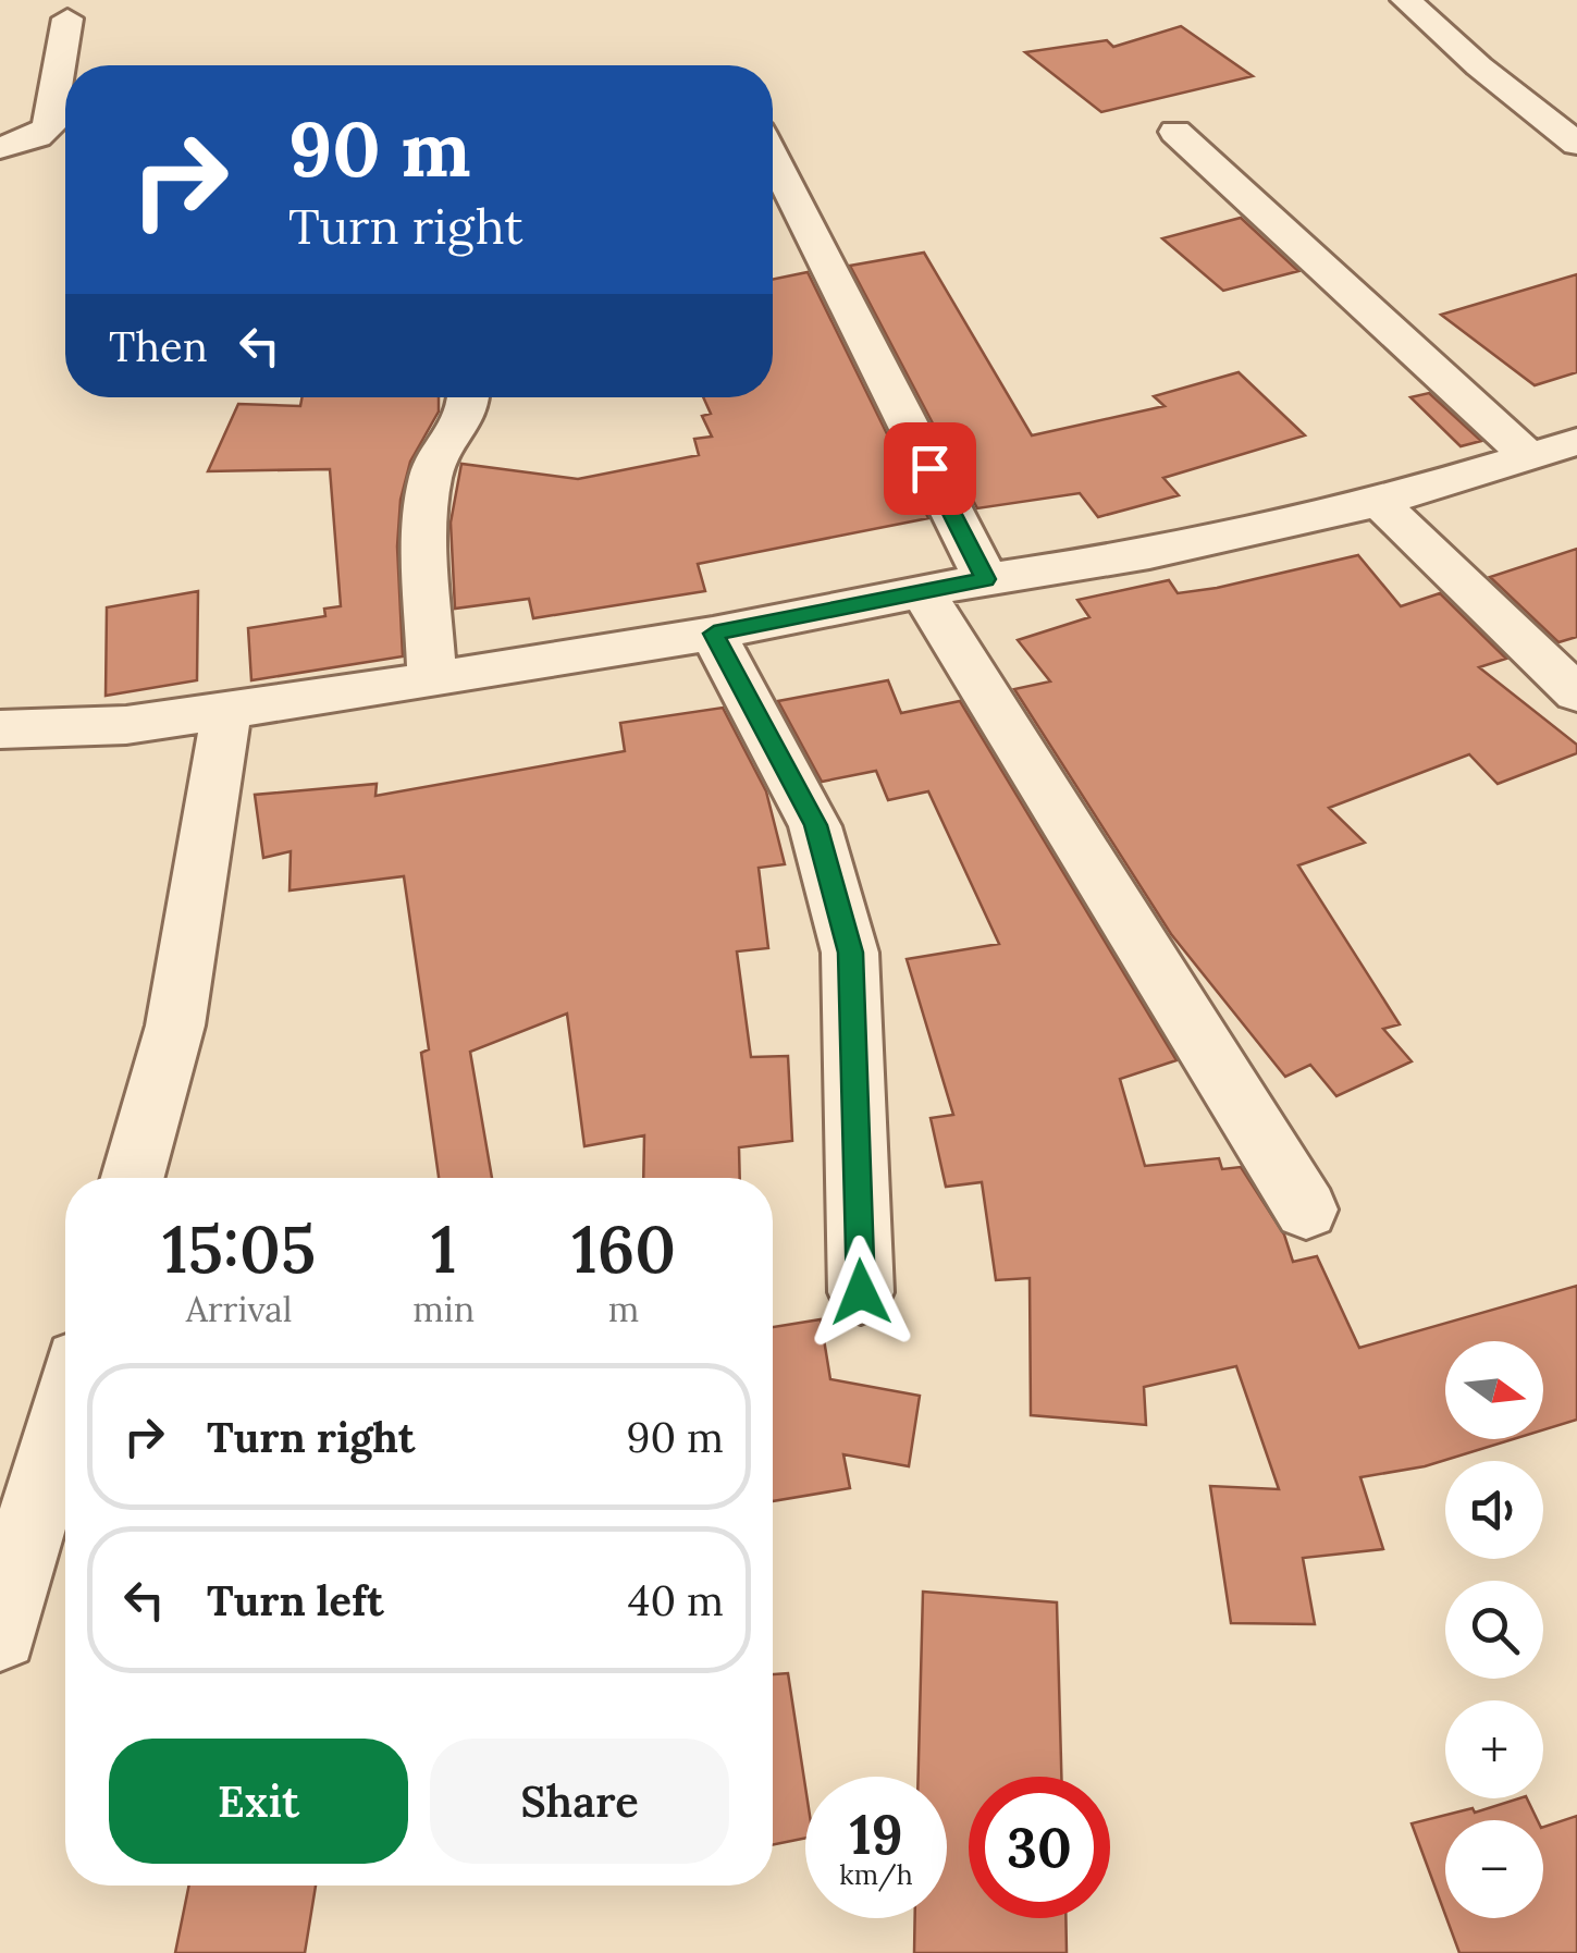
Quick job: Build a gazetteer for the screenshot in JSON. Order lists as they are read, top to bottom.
{
  "north": "right",
  "page": {
    "turn": ["90 m", "Turn right"],
    "then": "Then",
    "eta": [
      "15:05",
      "Arrival",
      "1",
      "min",
      "160",
      "m"
    ],
    "map_buttons": ["+", "−"],
    "list": [
      {
        "name": "Turn right",
        "value": "90 m"
      },
      {
        "name": "Turn left",
        "value": "40 m"
      }
    ],
    "buttons": ["Exit", "Share"],
    "speed": "19 km/h",
    "limit": "30"
  }
}
